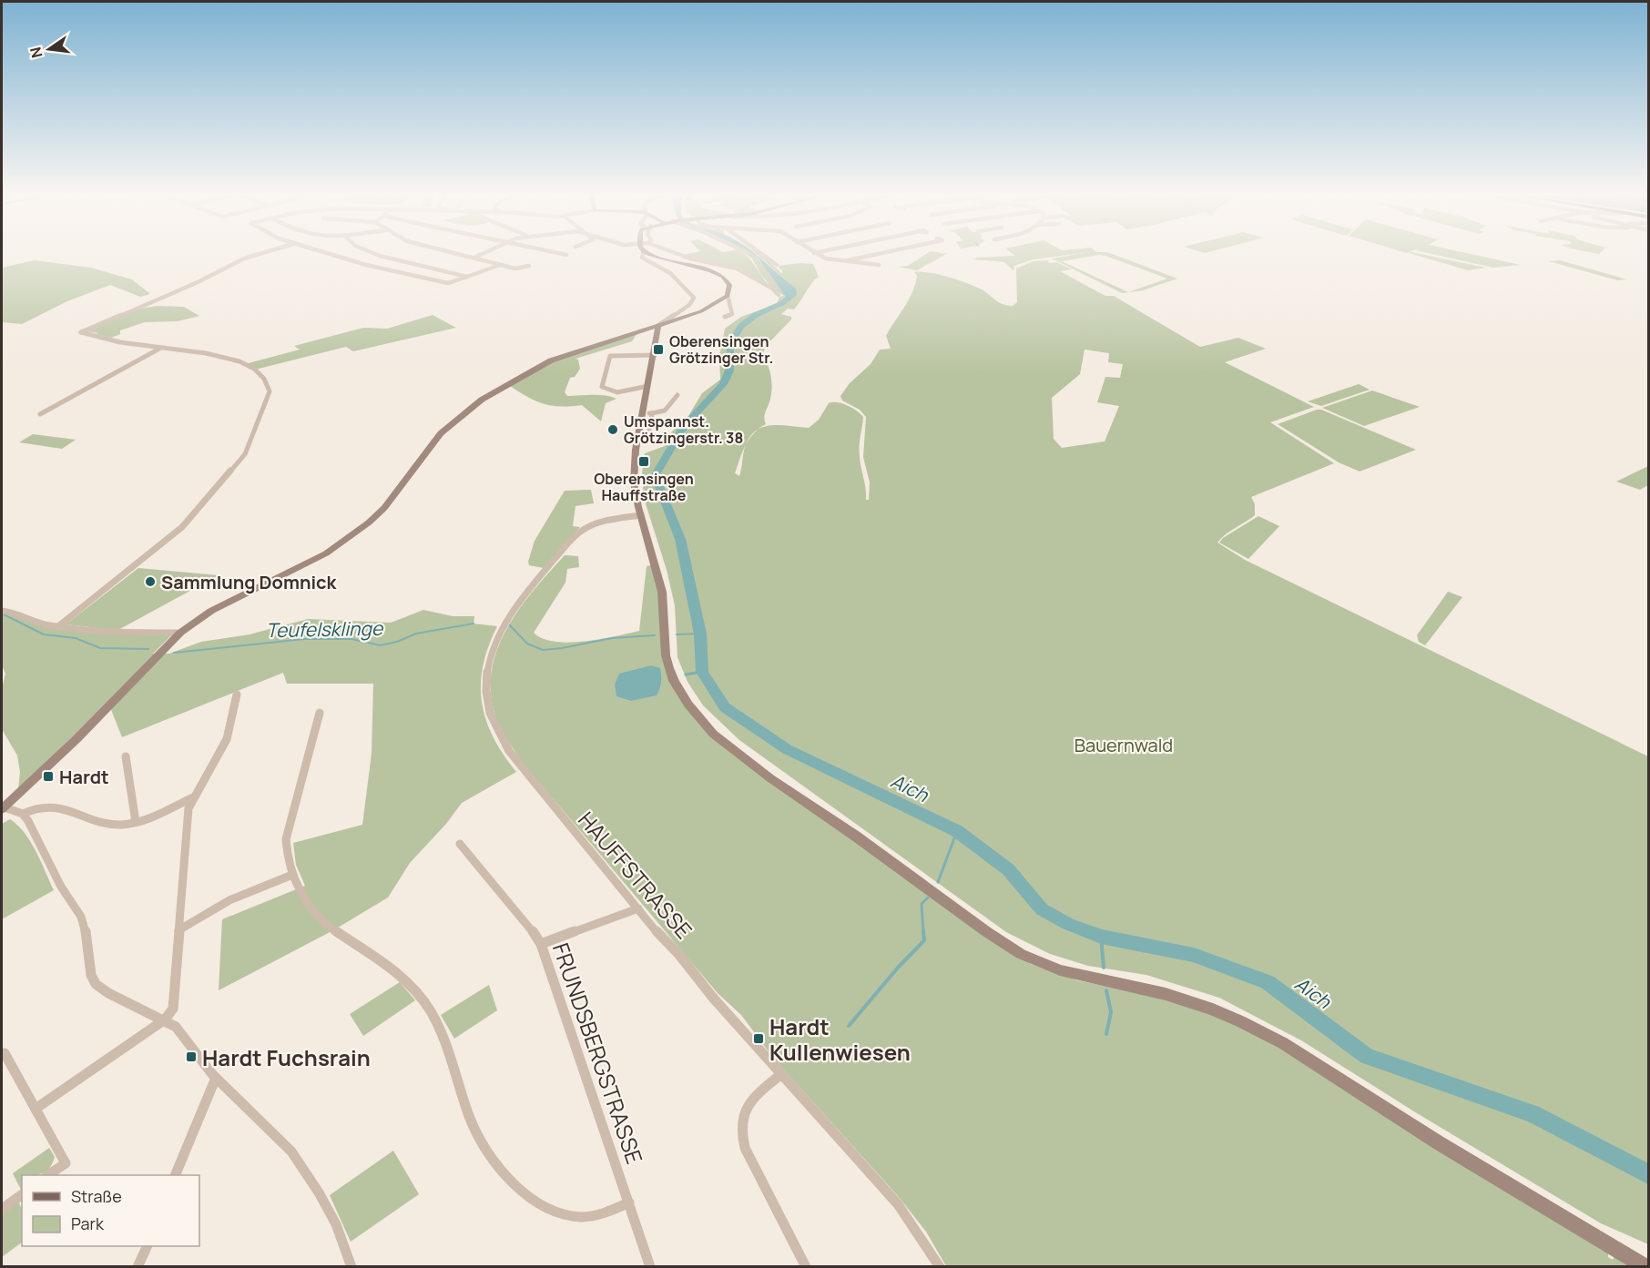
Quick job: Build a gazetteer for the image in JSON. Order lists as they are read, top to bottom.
{
  "streets": {
    "street": ["HAUFFSTRASSE", "FRUNDSBERGSTRASSE"]
  },
  "water": ["Teufelsklinge", "Aich"],
  "parks": ["Bauernwald"],
  "places": {
    "transit": [
      "Oberensingen Grötzinger Str.",
      "Oberensingen Hauffstraße",
      "Hardt",
      "Hardt Kullenwiesen",
      "Hardt Fuchsrain"
    ],
    "other": ["Umspannst. Grötzingerstr. 38", "Sammlung Domnick"]
  },
  "legend": ["Straße", "Park"],
  "north": "left"
}
